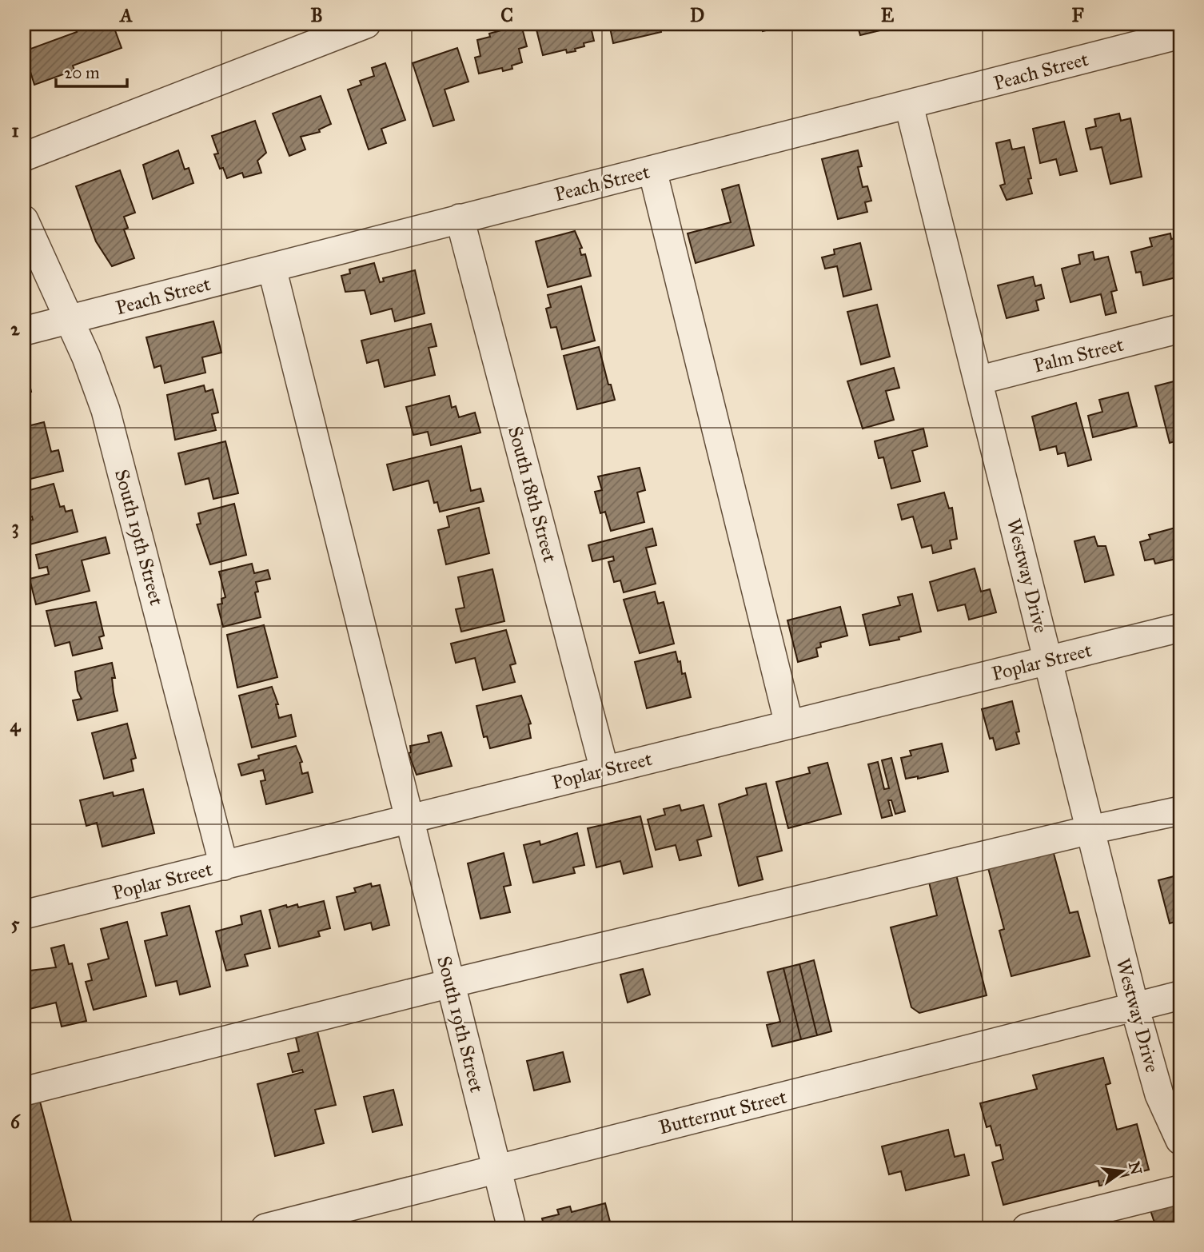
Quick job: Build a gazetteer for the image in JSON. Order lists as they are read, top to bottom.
{
  "streets": {
    "street": [
      "Peach Street",
      "Palm Street",
      "South 18th Street",
      "South 19th Street",
      "Westway Drive",
      "Poplar Street",
      "Butternut Street"
    ]
  },
  "crossings": [
    ["Peach Street", "South 18th Street"],
    ["Peach Street", "South 19th Street"],
    ["Peach Street", "Westway Drive"],
    ["Palm Street", "Westway Drive"],
    ["South 18th Street", "Poplar Street"],
    ["South 19th Street", "Poplar Street"],
    ["South 19th Street", "Butternut Street"],
    ["Westway Drive", "Poplar Street"],
    ["Westway Drive", "Butternut Street"]
  ],
  "scale_bar": "20 m",
  "north": "right",
  "grid": {
    "columns": [
      "A",
      "B",
      "C",
      "D",
      "E",
      "F"
    ],
    "rows": [
      "1",
      "2",
      "3",
      "4",
      "5",
      "6"
    ]
  }
}
